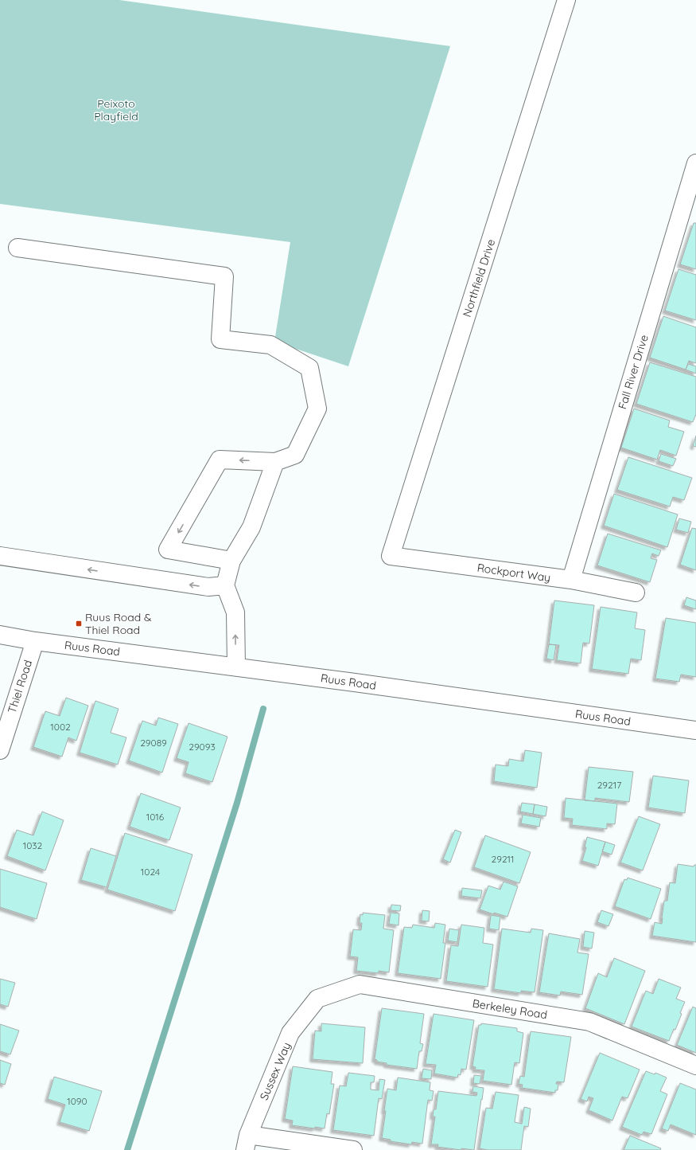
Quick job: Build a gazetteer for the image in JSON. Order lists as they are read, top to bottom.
{
  "streets": {
    "street": [
      "Northfield Drive",
      "Fall River Drive",
      "Rockport Way",
      "Ruus Road",
      "Thiel Road",
      "Berkeley Road",
      "Sussex Way"
    ]
  },
  "crossings": [
    ["Northfield Drive", "Rockport Way"],
    ["Fall River Drive", "Rockport Way"],
    ["Ruus Road", "Thiel Road"],
    ["Berkeley Road", "Sussex Way"]
  ],
  "parks": ["Peixoto Playfield"],
  "places": {
    "transit": ["Ruus Road & Thiel Road"]
  },
  "house_numbers": [
    "1002",
    "29089",
    "29093",
    "29217",
    "1016",
    "1032",
    "29211",
    "1024",
    "1090"
  ]
}
